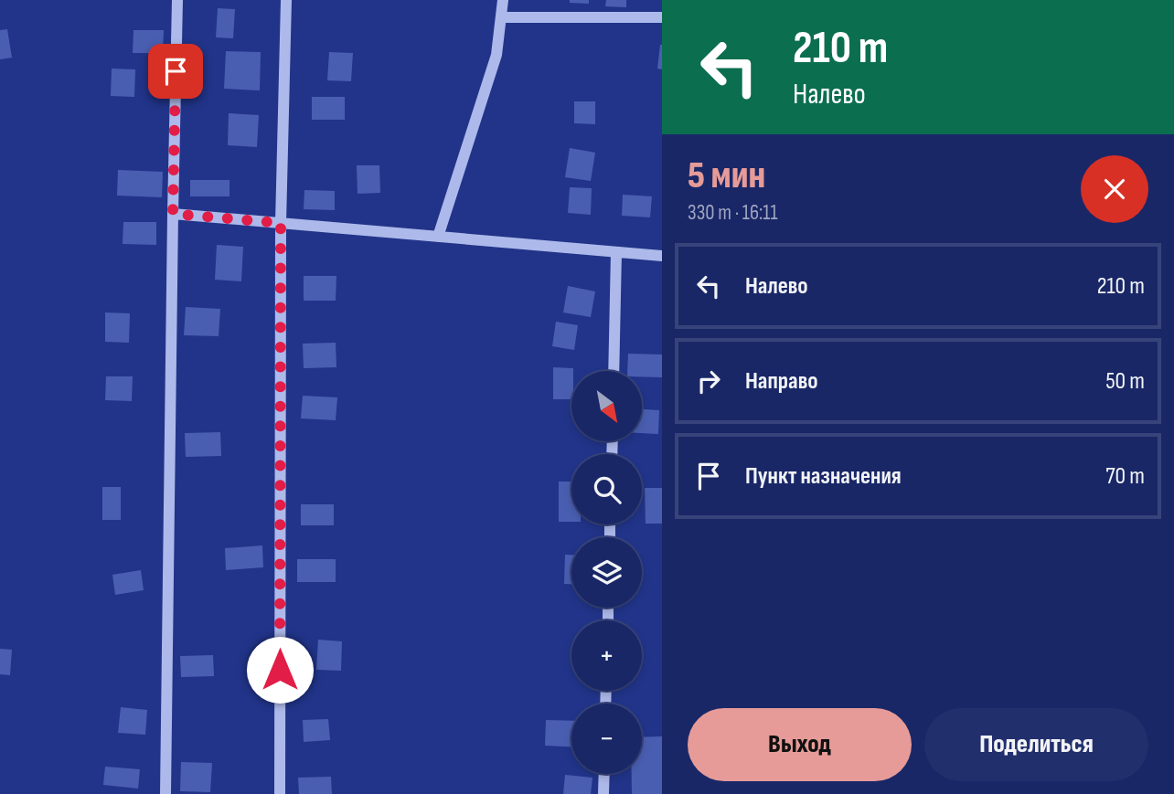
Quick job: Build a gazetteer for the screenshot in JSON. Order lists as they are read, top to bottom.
{
  "north": "bottom right",
  "page": {
    "turn": ["210 m", "Налево"],
    "heading": ["5 мин", "330 m · 16:11"],
    "list": [
      {
        "name": "Налево",
        "value": "210 m"
      },
      {
        "name": "Направо",
        "value": "50 m"
      },
      {
        "name": "Пункт назначения",
        "value": "70 m"
      }
    ],
    "map_buttons": ["+", "−"],
    "buttons": ["Выход", "Поделиться"]
  }
}
